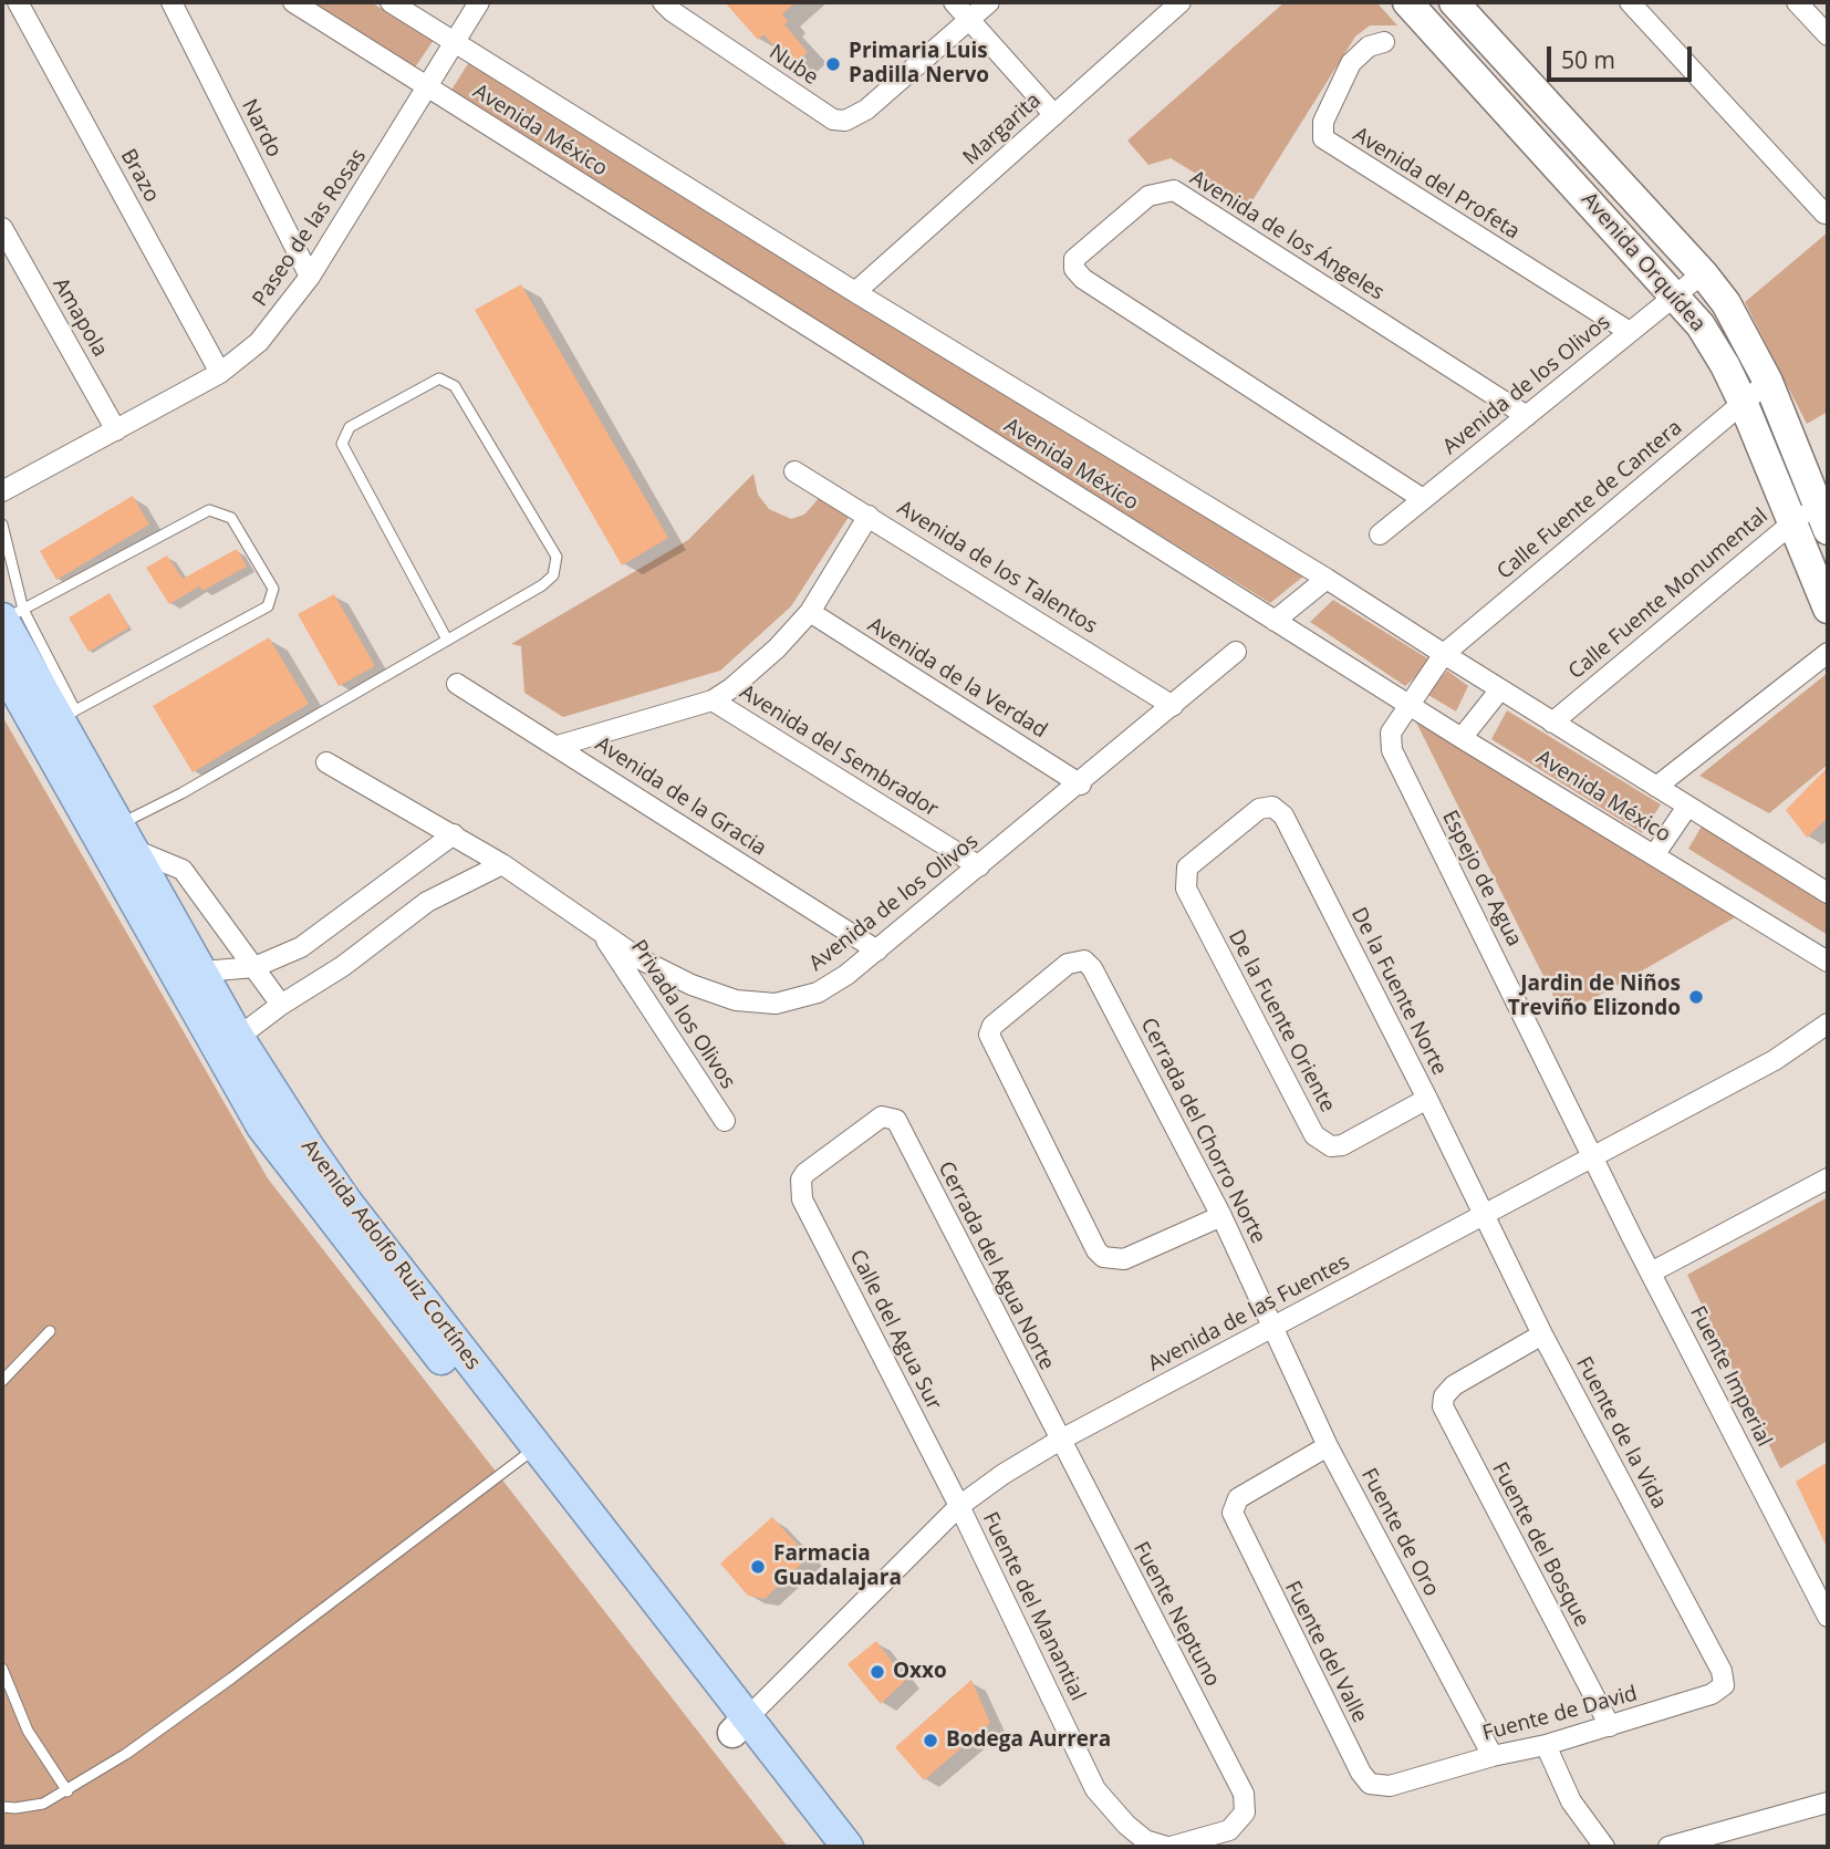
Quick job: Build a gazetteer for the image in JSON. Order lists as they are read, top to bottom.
{
  "streets": {
    "main road": ["Avenida Adolfo Ruiz Cortínes"],
    "street": [
      "Nube",
      "Nardo",
      "Margarita",
      "Avenida México",
      "Brazo",
      "Avenida del Profeta",
      "Paseo de las Rosas",
      "Avenida de los Ángeles",
      "Avenida Orquídea",
      "Amapola",
      "Avenida de los Olivos",
      "Calle Fuente de Cantera",
      "Avenida de los Talentos",
      "Calle Fuente Monumental",
      "Avenida de la Verdad",
      "Avenida del Sembrador",
      "Avenida de la Gracia",
      "Espejo de Agua",
      "De la Fuente Norte",
      "Privada los Olivos",
      "De la Fuente Oriente",
      "Cerrada del Chorro Norte",
      "Cerrada del Agua Norte",
      "Avenida de las Fuentes",
      "Calle del Agua Sur",
      "Fuente Imperial",
      "Fuente de la Vida",
      "Fuente de Oro",
      "Fuente del Bosque",
      "Fuente del Manantial",
      "Fuente Neptuno",
      "Fuente del Valle",
      "Fuente de David"
    ]
  },
  "crossings": [
    ["Nardo", "Paseo de las Rosas"],
    ["Margarita", "Avenida México"],
    ["Avenida México", "Paseo de las Rosas"],
    ["Avenida México", "Calle Fuente de Cantera"],
    ["Avenida México", "Calle Fuente Monumental"],
    ["Avenida México", "Espejo de Agua"],
    ["Brazo", "Paseo de las Rosas"],
    ["Avenida del Profeta", "Avenida de los Olivos"],
    ["Paseo de las Rosas", "Amapola"],
    ["Avenida de los Ángeles", "Avenida de los Olivos"],
    ["Avenida Orquídea", "Avenida de los Olivos"],
    ["Avenida Orquídea", "Calle Fuente de Cantera"],
    ["Avenida Orquídea", "Calle Fuente Monumental"],
    ["Avenida de los Olivos", "Avenida de los Talentos"],
    ["Avenida de los Olivos", "Avenida de la Verdad"],
    ["Avenida de los Olivos", "Avenida del Sembrador"],
    ["Avenida de los Olivos", "Avenida de la Gracia"],
    ["Avenida de los Olivos", "Privada los Olivos"],
    ["Calle Fuente de Cantera", "Espejo de Agua"],
    ["Espejo de Agua", "Avenida de las Fuentes"],
    ["Espejo de Agua", "Fuente Imperial"],
    ["De la Fuente Norte", "De la Fuente Oriente"],
    ["De la Fuente Norte", "Avenida de las Fuentes"],
    ["De la Fuente Norte", "Fuente de la Vida"],
    ["Cerrada del Chorro Norte", "Avenida de las Fuentes"],
    ["Cerrada del Chorro Norte", "Fuente de Oro"],
    ["Avenida Adolfo Ruiz Cortínes", "Avenida de las Fuentes"],
    ["Cerrada del Agua Norte", "Avenida de las Fuentes"],
    ["Cerrada del Agua Norte", "Calle del Agua Sur"],
    ["Cerrada del Agua Norte", "Fuente Neptuno"],
    ["Avenida de las Fuentes", "Calle del Agua Sur"],
    ["Avenida de las Fuentes", "Fuente Imperial"],
    ["Avenida de las Fuentes", "Fuente de la Vida"],
    ["Avenida de las Fuentes", "Fuente de Oro"],
    ["Avenida de las Fuentes", "Fuente del Manantial"],
    ["Avenida de las Fuentes", "Fuente Neptuno"],
    ["Calle del Agua Sur", "Fuente del Manantial"],
    ["Fuente de la Vida", "Fuente del Bosque"],
    ["Fuente de la Vida", "Fuente de David"],
    ["Fuente de Oro", "Fuente del Valle"],
    ["Fuente de Oro", "Fuente de David"],
    ["Fuente del Bosque", "Fuente de David"],
    ["Fuente del Manantial", "Fuente Neptuno"],
    ["Fuente del Valle", "Fuente de David"]
  ],
  "places": [
    "Primaria Luis Padilla Nervo",
    "Jardin de Niños Treviño Elizondo",
    "Farmacia Guadalajara",
    "Oxxo",
    "Bodega Aurrera"
  ],
  "scale_bar": "50 m"
}
